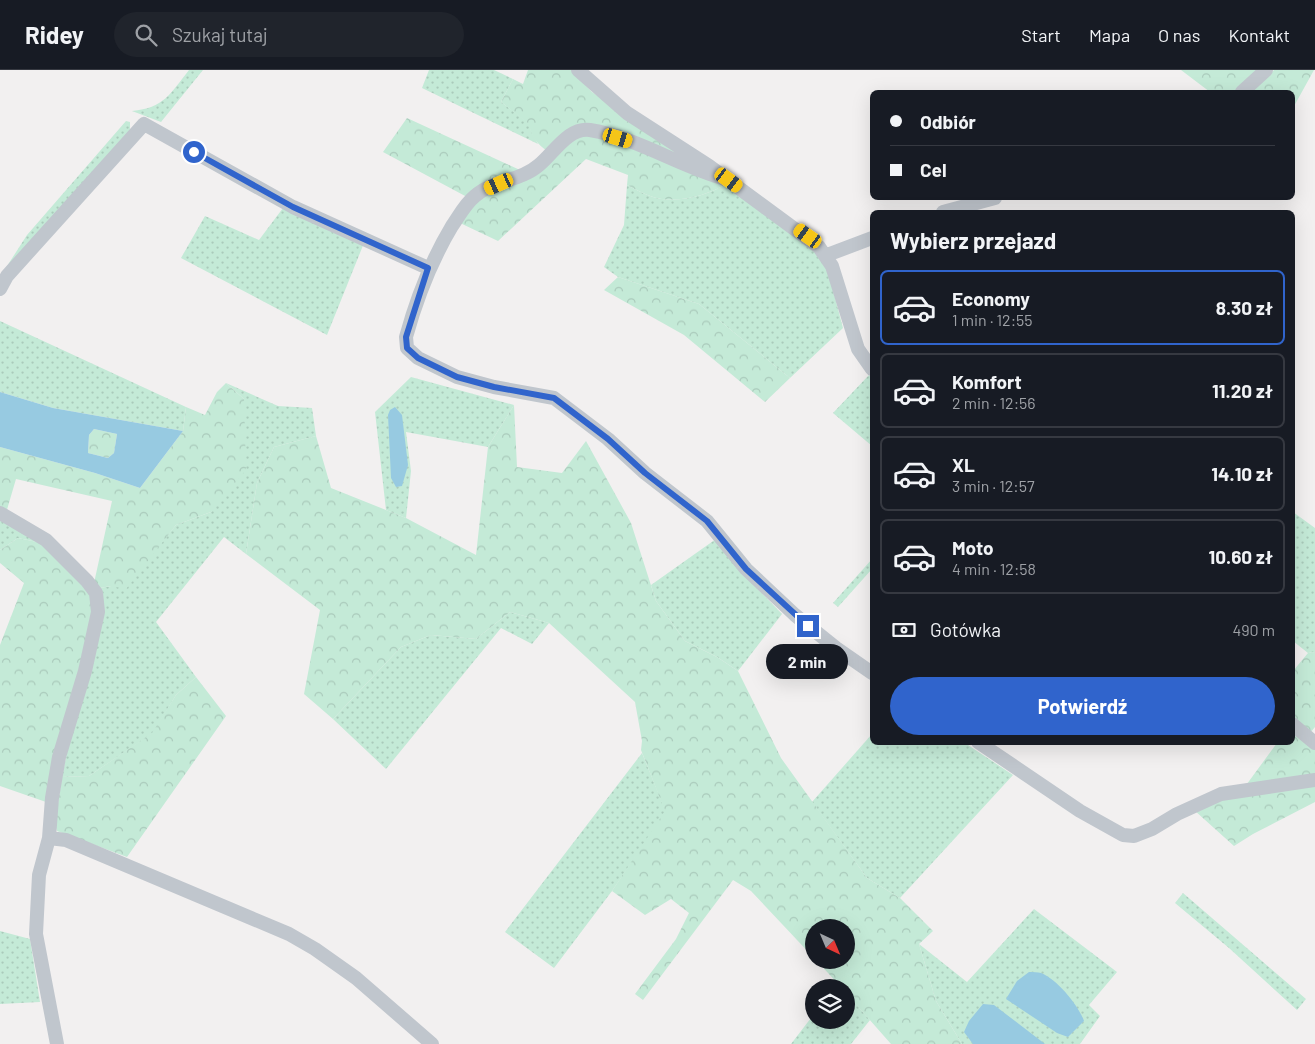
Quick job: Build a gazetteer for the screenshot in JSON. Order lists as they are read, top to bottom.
{
  "north": "bottom right",
  "page": {
    "header": "Ridey",
    "search": "Szukaj tutaj",
    "nav": [
      "Start",
      "Mapa",
      "O nas",
      "Kontakt"
    ],
    "banner": ["Odbiór", "Cel"],
    "heading": "Wybierz przejazd",
    "list": [
      {
        "name": "Economy",
        "note": "1 min · 12:55",
        "value": "8.30 zł"
      },
      {
        "name": "Komfort",
        "note": "2 min · 12:56",
        "value": "11.20 zł"
      },
      {
        "name": "XL",
        "note": "3 min · 12:57",
        "value": "14.10 zł"
      },
      {
        "name": "Moto",
        "note": "4 min · 12:58",
        "value": "10.60 zł"
      }
    ],
    "pay": ["Gotówka", "490 m"],
    "bubble": "2 min",
    "buttons": "Potwierdź"
  }
}
